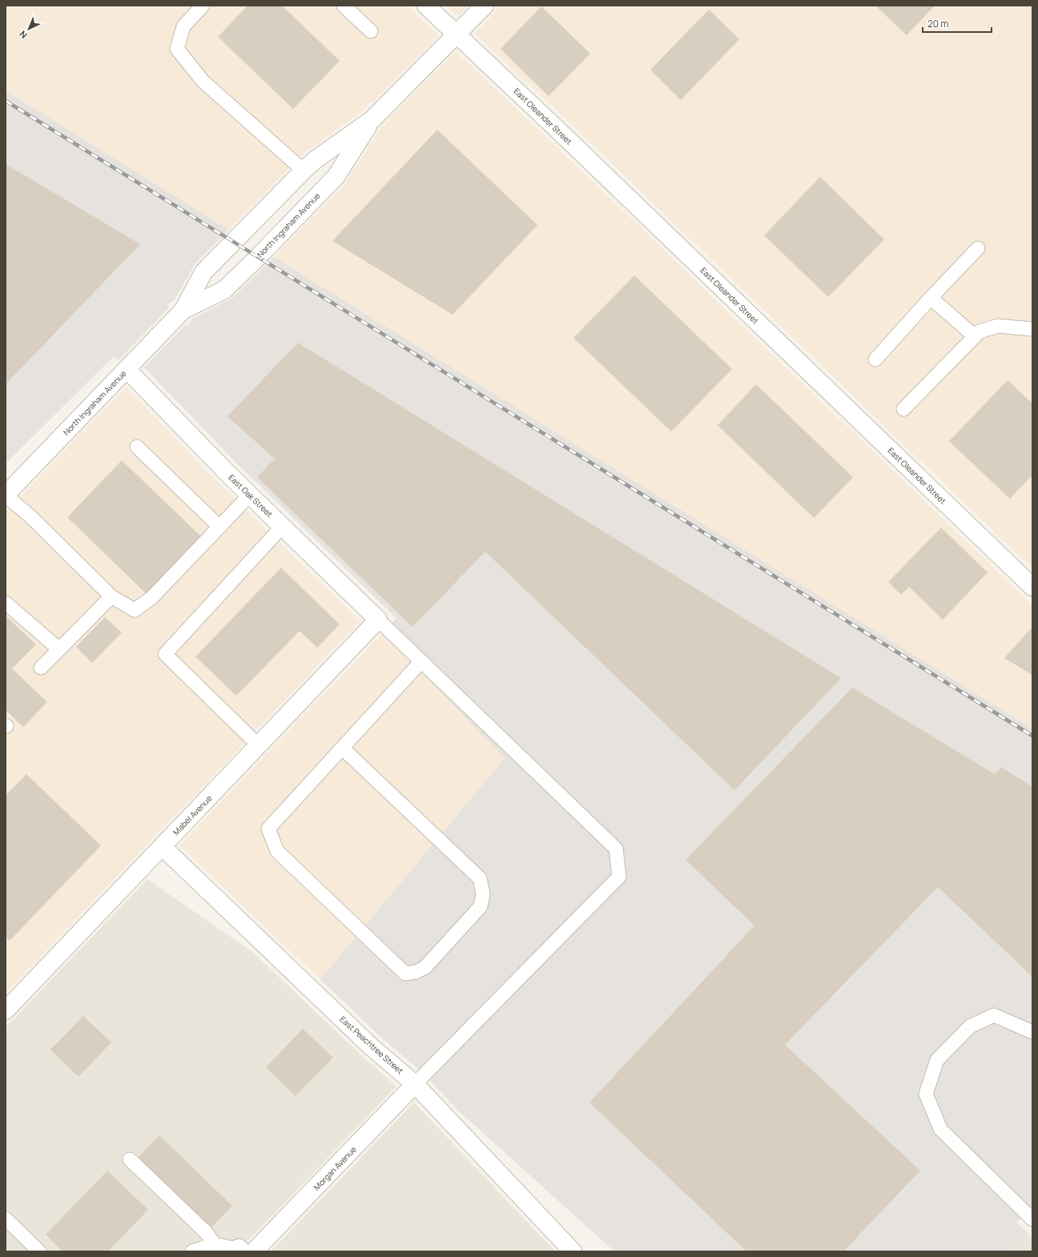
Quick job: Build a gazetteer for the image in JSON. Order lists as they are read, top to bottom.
{
  "streets": {
    "street": [
      "East Oleander Street",
      "North Ingraham Avenue",
      "East Oak Street",
      "Mabel Avenue",
      "East Peachtree Street",
      "Morgan Avenue"
    ]
  },
  "crossings": [
    ["East Oleander Street", "North Ingraham Avenue"],
    ["North Ingraham Avenue", "East Oak Street"],
    ["East Oak Street", "Mabel Avenue"],
    ["Mabel Avenue", "East Peachtree Street"],
    ["East Peachtree Street", "Morgan Avenue"]
  ],
  "scale_bar": "20 m",
  "north": "bottom left"
}
